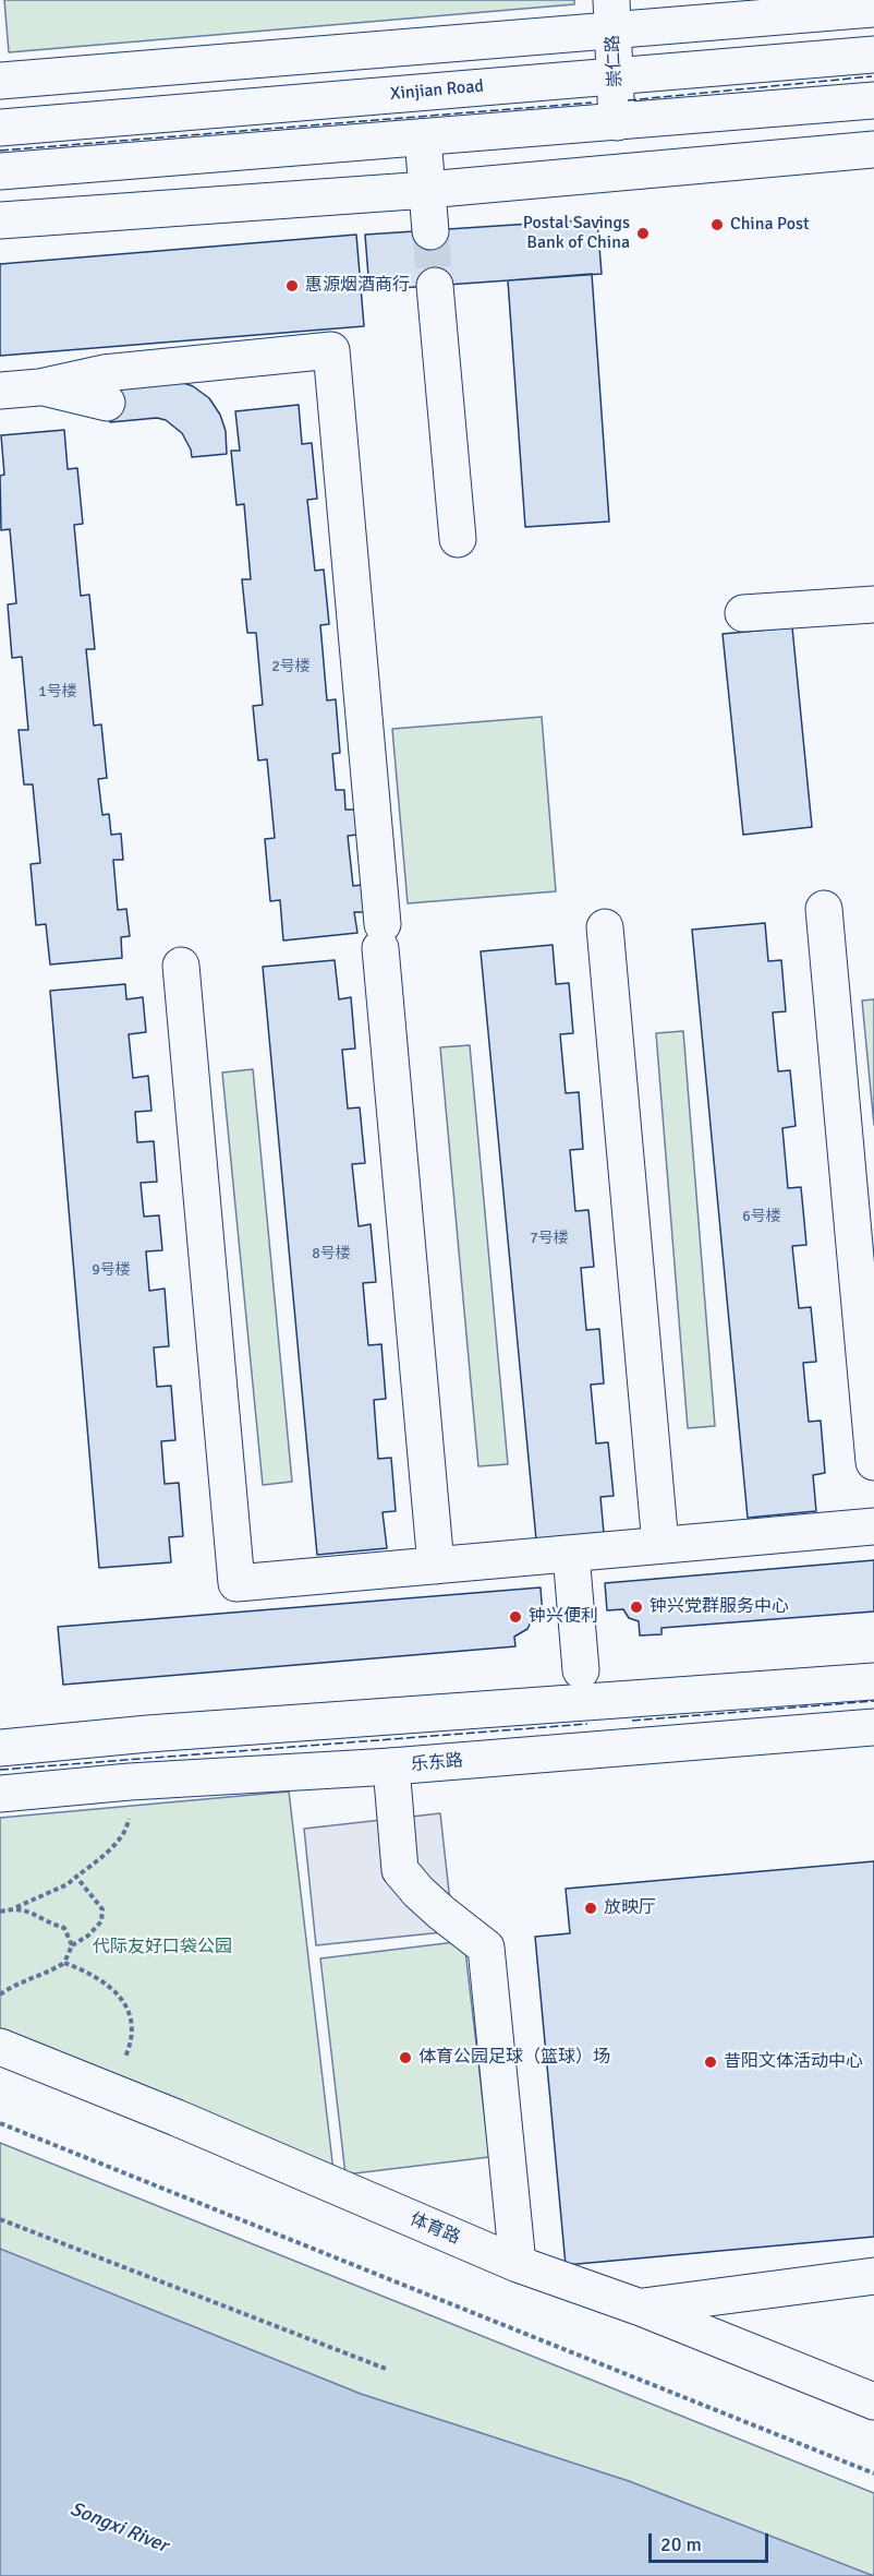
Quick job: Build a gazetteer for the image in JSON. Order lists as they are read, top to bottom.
{
  "streets": {
    "main road": [
      "崇仁路",
      "Xinjian Road",
      "乐东路",
      "体育路"
    ]
  },
  "crossings": [
    ["崇仁路", "Xinjian Road"]
  ],
  "water": ["Songxi River"],
  "parks": ["代际友好口袋公园"],
  "places": [
    "China Post",
    "Postal Savings Bank of China",
    "惠源烟酒商行",
    "钟兴党群服务中心",
    "钟兴便利",
    "放映厅",
    "体育公园足球（篮球）场",
    "昔阳文体活动中心"
  ],
  "house_numbers": [
    "2号楼",
    "1号楼",
    "6号楼",
    "7号楼",
    "8号楼",
    "9号楼"
  ],
  "scale_bar": "20 m"
}
